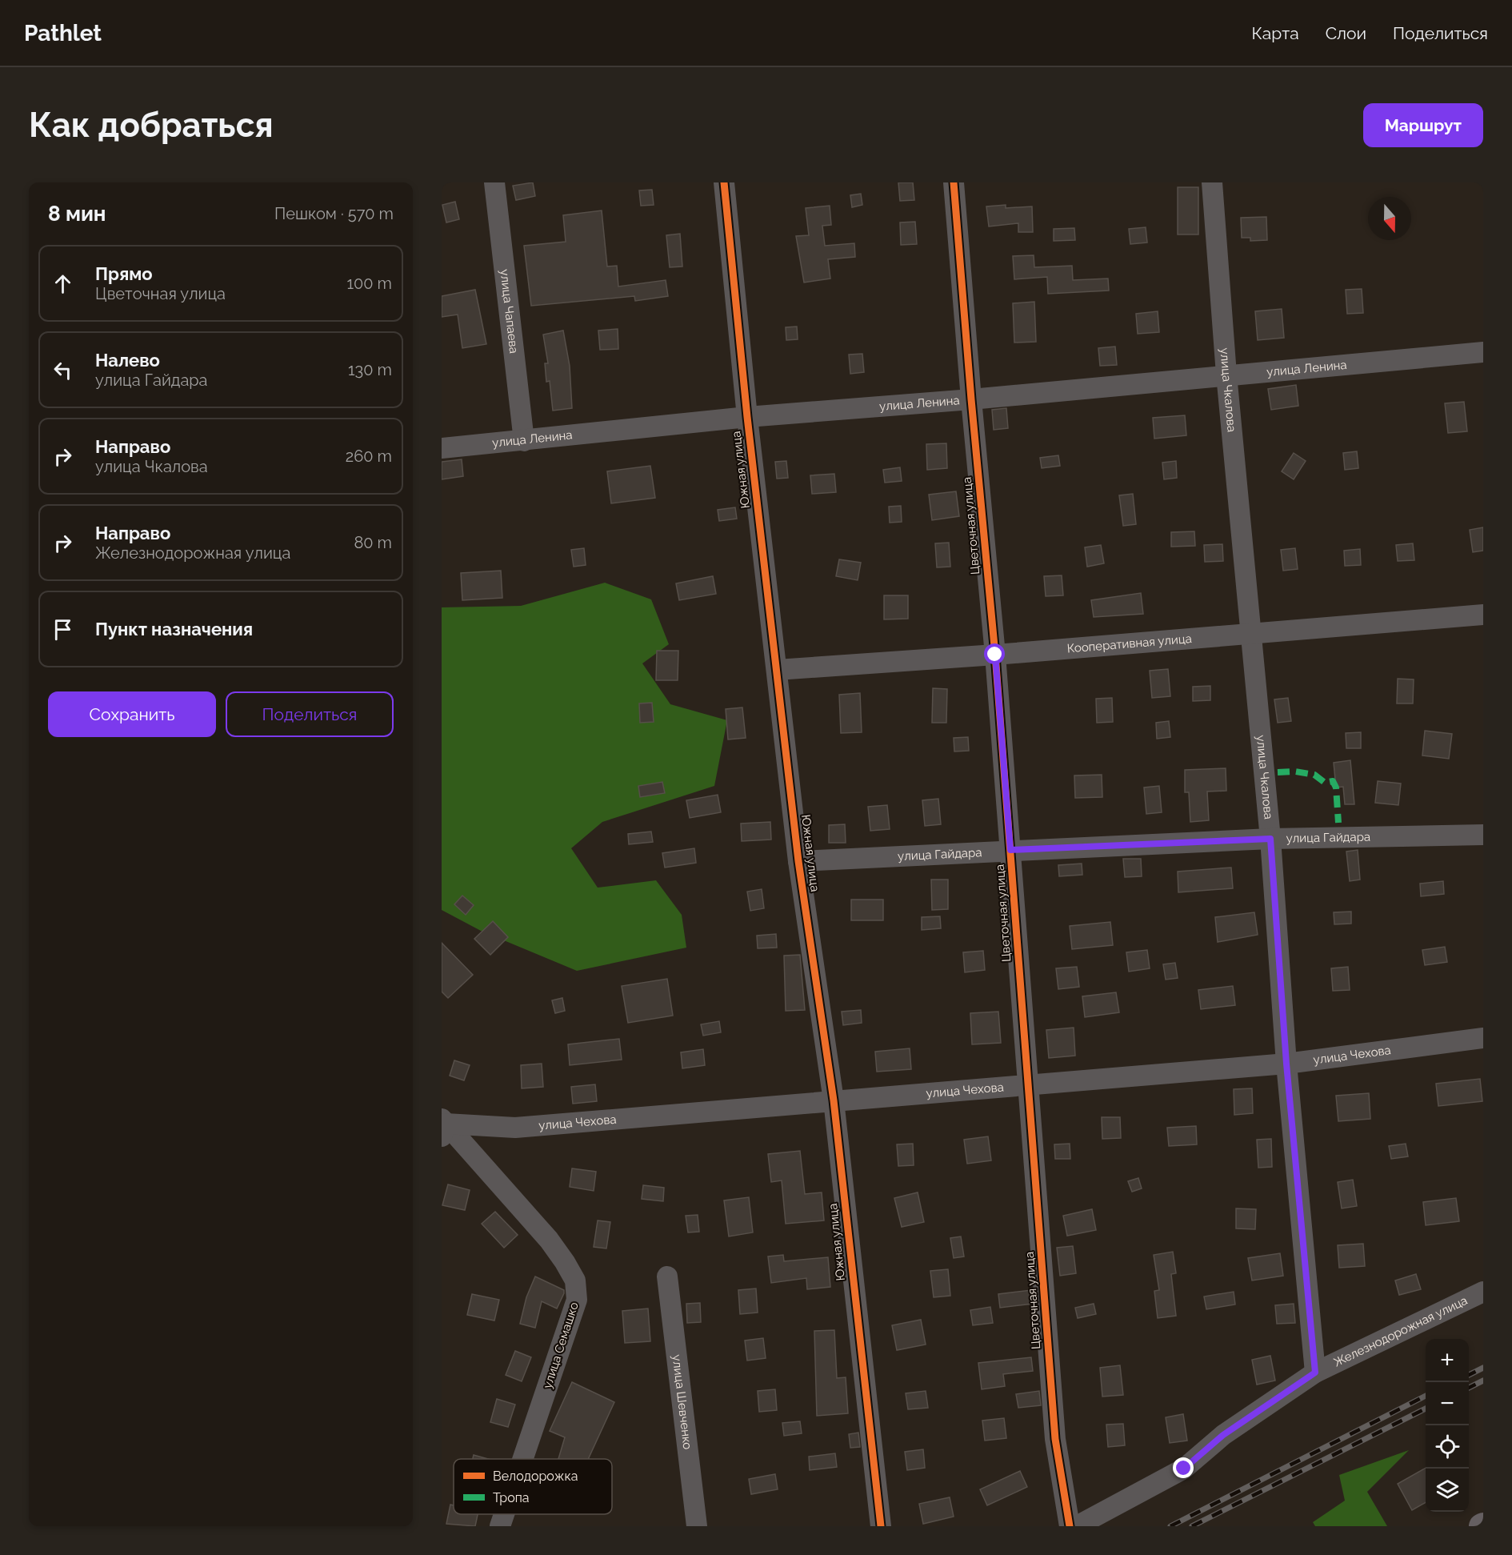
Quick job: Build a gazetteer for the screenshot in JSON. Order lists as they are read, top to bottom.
{
  "streets": {
    "street": [
      "улица Чапаева",
      "улица Ленина",
      "улица Чкалова",
      "Южная улица",
      "Цветочная улица",
      "Кооперативная улица",
      "улица Гайдара",
      "улица Чехова",
      "Железнодорожная улица",
      "улица Семашко",
      "улица Шевченко"
    ]
  },
  "crossings": [
    ["улица Чапаева", "улица Ленина"],
    ["улица Ленина", "улица Чкалова"],
    ["улица Ленина", "Южная улица"],
    ["улица Ленина", "Цветочная улица"],
    ["улица Чкалова", "Кооперативная улица"],
    ["улица Чкалова", "улица Гайдара"],
    ["улица Чкалова", "улица Чехова"],
    ["улица Чкалова", "Железнодорожная улица"],
    ["Южная улица", "Кооперативная улица"],
    ["Южная улица", "улица Гайдара"],
    ["Южная улица", "улица Чехова"],
    ["Цветочная улица", "Кооперативная улица"],
    ["Цветочная улица", "улица Гайдара"],
    ["Цветочная улица", "улица Чехова"],
    ["улица Чехова", "улица Семашко"]
  ],
  "legend": ["Велодорожка", "Тропа"],
  "north": "bottom",
  "page": {
    "header": "Pathlet",
    "nav": ["Карта", "Слои", "Поделиться"],
    "buttons": [
      "Маршрут",
      ["Сохранить", "Поделиться"]
    ],
    "title": "Как добраться",
    "heading": ["8 мин", "Пешком · 570 m"],
    "list": [
      ["Прямо", "Цветочная улица", "100 m"],
      ["Налево", "улица Гайдара", "130 m"],
      ["Направо", "улица Чкалова", "260 m"],
      ["Направо", "Железнодорожная улица", "80 m"],
      "Пункт назначения"
    ],
    "map_buttons": ["+", "−"]
  }
}
